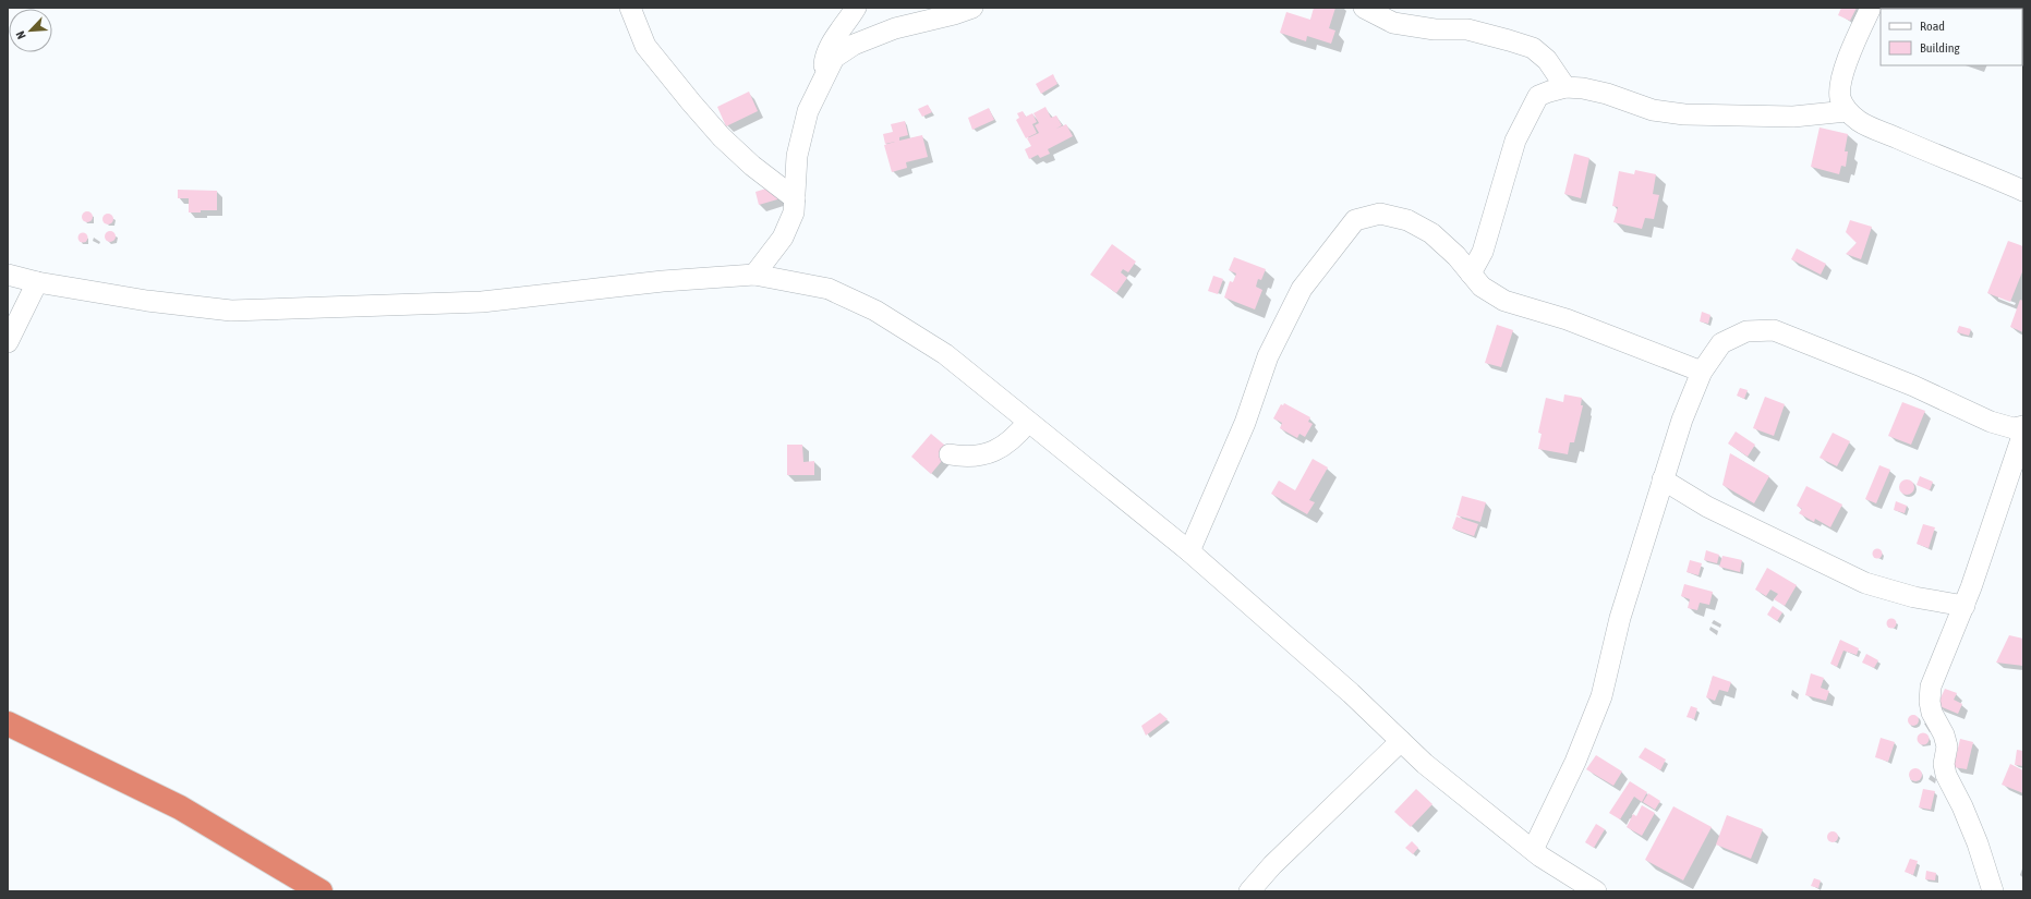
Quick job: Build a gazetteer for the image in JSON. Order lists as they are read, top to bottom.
{
  "legend": ["Road", "Building"],
  "north": "bottom left"
}
